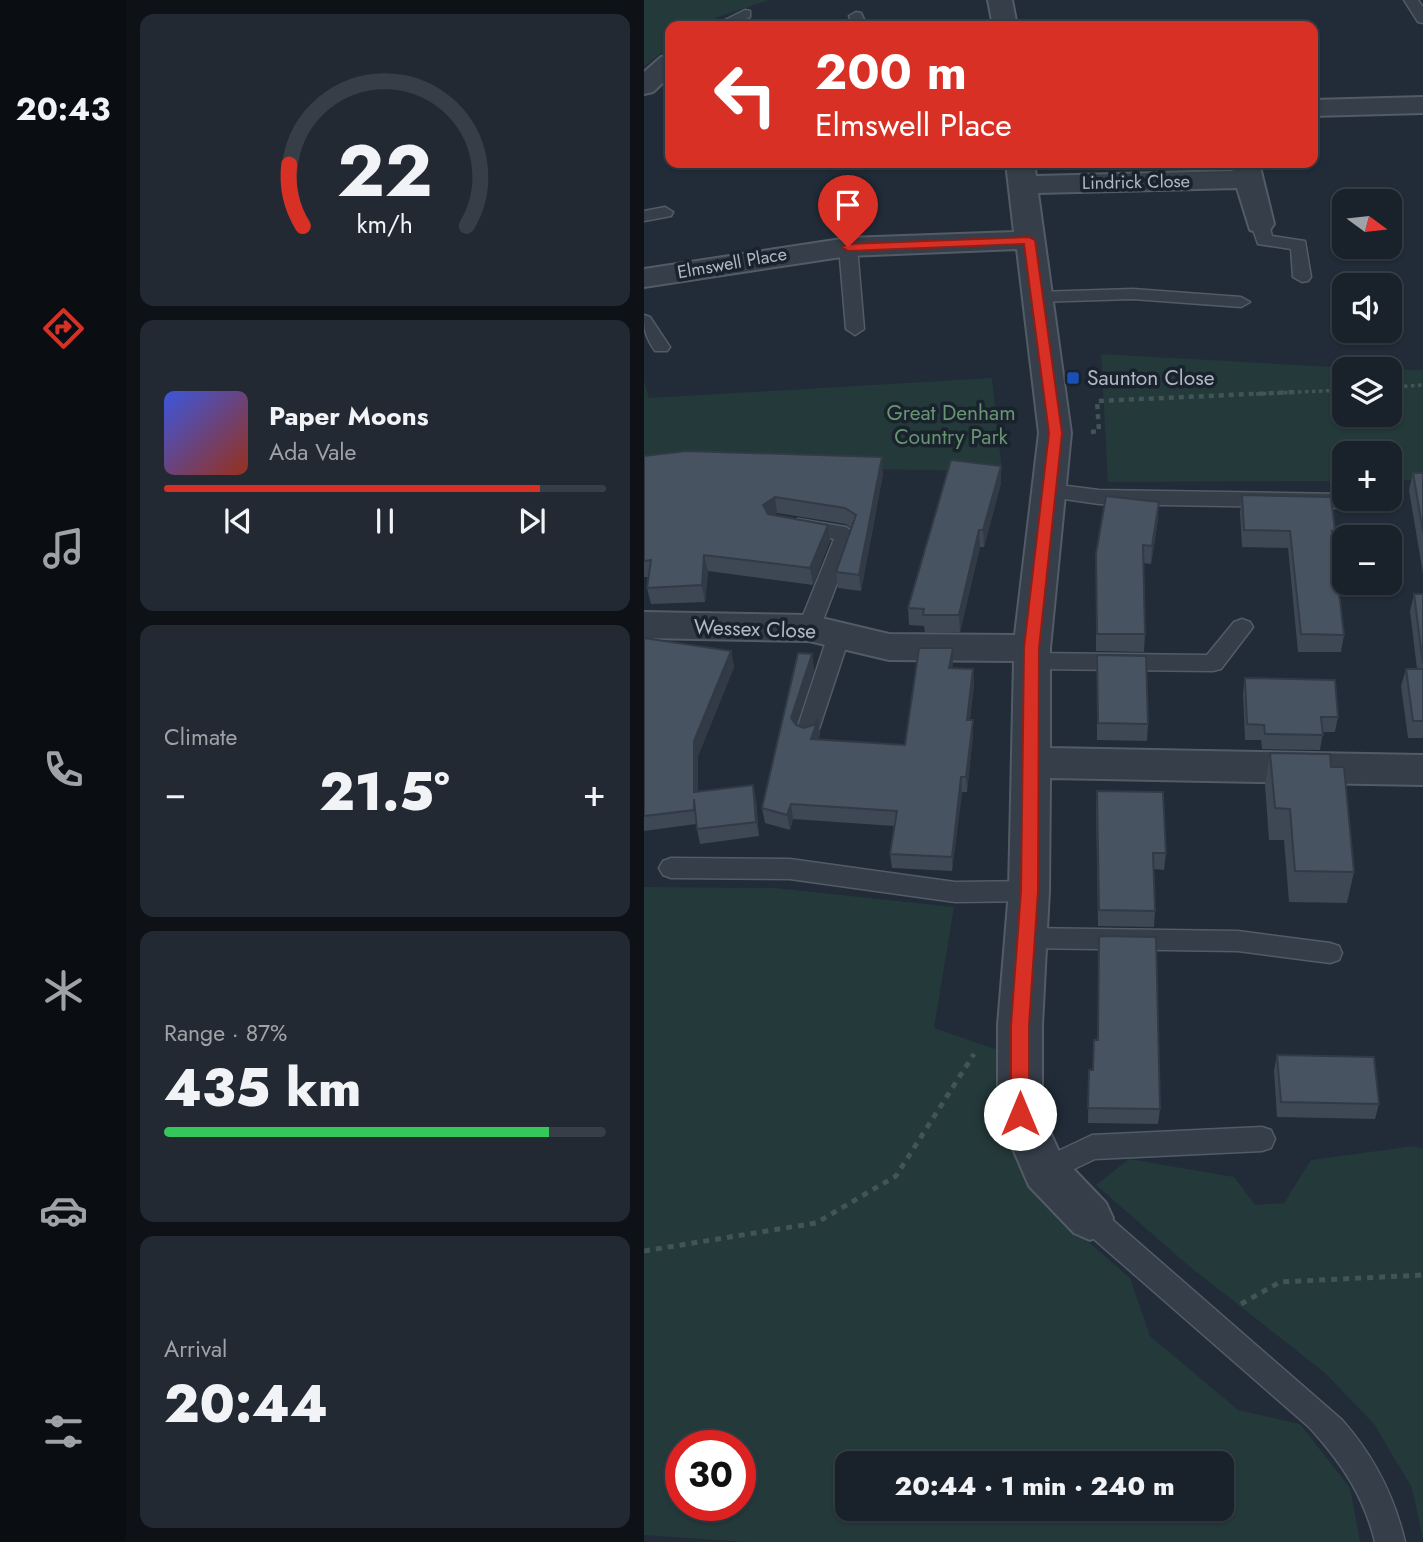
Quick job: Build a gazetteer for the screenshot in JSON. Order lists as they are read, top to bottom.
{
  "streets": {
    "street": ["Lindrick Close", "Elmswell Place", "Wessex Close"]
  },
  "parks": ["Great Denham Country Park"],
  "places": {
    "transit": ["Saunton Close"]
  },
  "north": "right",
  "page": {
    "tabs": "20:43",
    "turn": ["200 m", "Elmswell Place"],
    "map_buttons": ["+", "−"],
    "song": ["Paper Moons", "Ada Vale"],
    "tile": [
      "Climate",
      ["Range · 87%", "435 km"],
      ["Arrival", "20:44"]
    ],
    "heat": ["−", "21.5°", "+"],
    "limit": "30",
    "trip": "20:44 · 1 min · 240 m",
    "gauge": ["22", "km/h"]
  }
}
